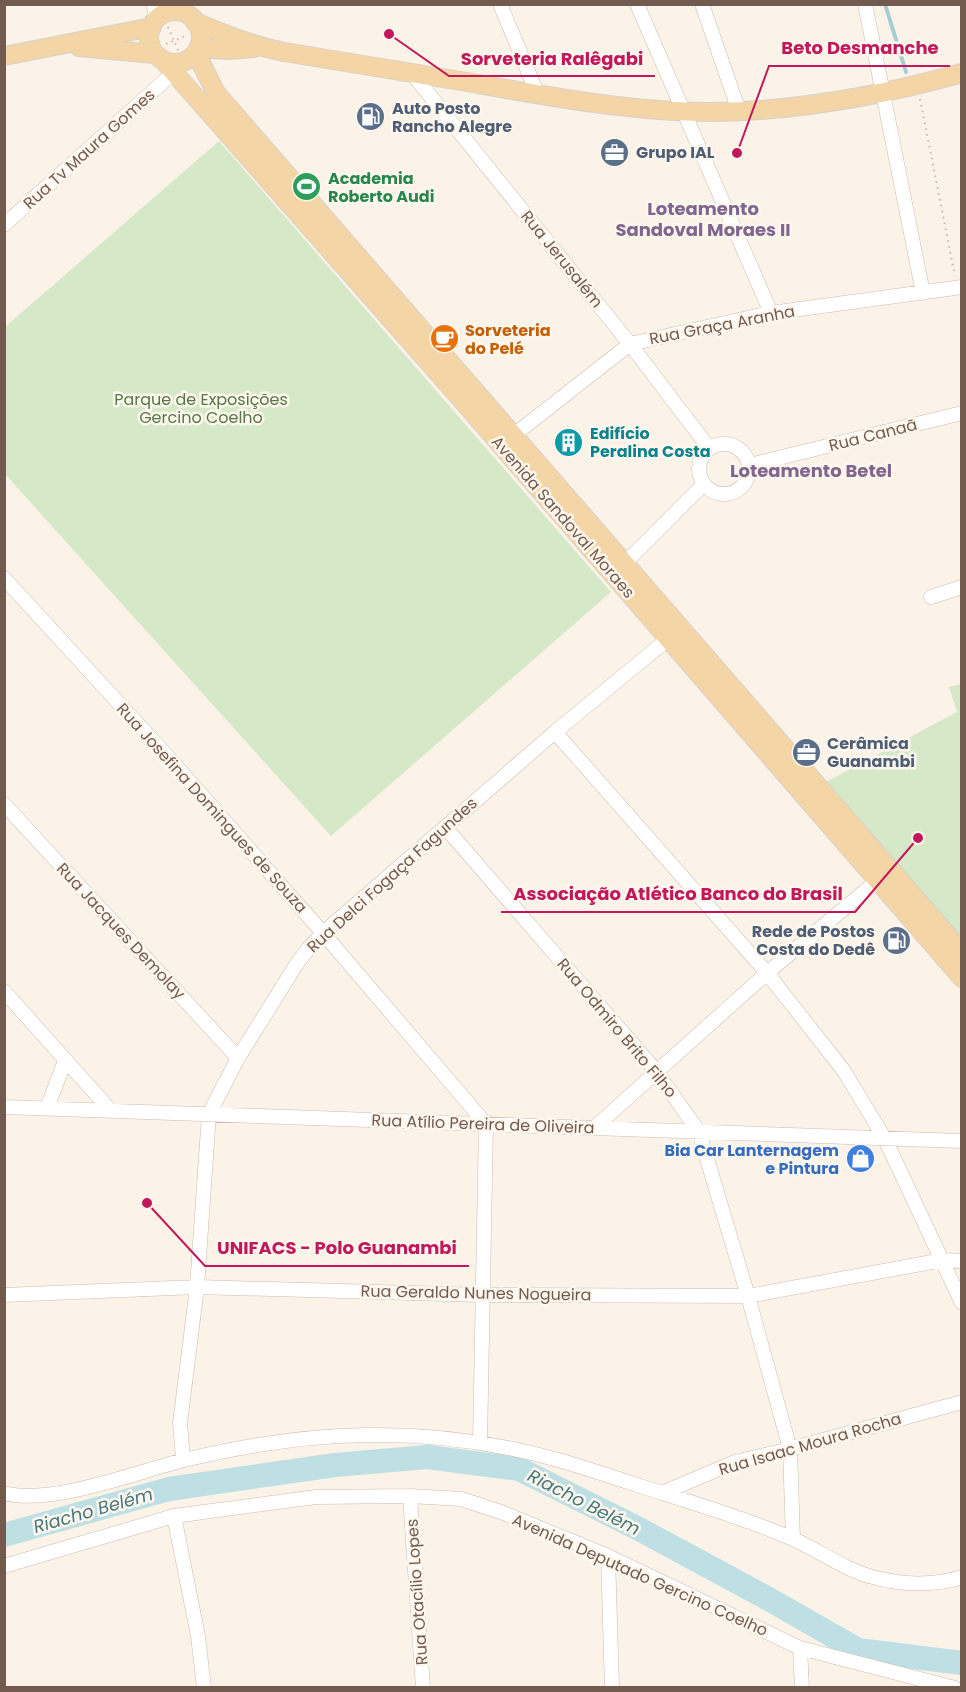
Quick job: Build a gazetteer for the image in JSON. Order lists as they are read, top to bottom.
{
  "streets": {
    "main road": ["Avenida Sandoval Moraes"],
    "street": [
      "Rua Tv Maura Gomes",
      "Rua Jerusalém",
      "Rua Graça Aranha",
      "Rua Canaã",
      "Rua Josefina Domingues de Souza",
      "Rua Delci Fogaça Fagundes",
      "Rua Jacques Demolay",
      "Rua Odmiro Brito Filho",
      "Rua Atílio Pereira de Oliveira",
      "Rua Geraldo Nunes Nogueira",
      "Rua Isaac Moura Rocha",
      "Avenida Deputado Gercino Coelho",
      "Rua Otacílio Lopes"
    ]
  },
  "crossings": [
    ["Rua Tv Maura Gomes", "Avenida Sandoval Moraes"],
    ["Rua Jerusalém", "Rua Graça Aranha"],
    ["Rua Jerusalém", "Rua Canaã"],
    ["Rua Graça Aranha", "Avenida Sandoval Moraes"],
    ["Avenida Sandoval Moraes", "Rua Delci Fogaça Fagundes"],
    ["Rua Josefina Domingues de Souza", "Rua Delci Fogaça Fagundes"],
    ["Rua Josefina Domingues de Souza", "Rua Atílio Pereira de Oliveira"],
    ["Rua Delci Fogaça Fagundes", "Rua Jacques Demolay"],
    ["Rua Delci Fogaça Fagundes", "Rua Odmiro Brito Filho"],
    ["Rua Delci Fogaça Fagundes", "Rua Atílio Pereira de Oliveira"],
    ["Rua Delci Fogaça Fagundes", "Rua Geraldo Nunes Nogueira"],
    ["Rua Odmiro Brito Filho", "Rua Atílio Pereira de Oliveira"],
    ["Rua Odmiro Brito Filho", "Rua Geraldo Nunes Nogueira"],
    ["Rua Odmiro Brito Filho", "Rua Isaac Moura Rocha"],
    ["Avenida Deputado Gercino Coelho", "Rua Otacílio Lopes"]
  ],
  "districts": ["Loteamento Sandoval Moraes II", "Loteamento Betel"],
  "water": ["Riacho Belém"],
  "parks": ["Parque de Exposições Gercino Coelho"],
  "places": {
    "other": [
      "Sorveteria Ralêgabi",
      "Beto Desmanche",
      "Associação Atlético Banco do Brasil",
      "UNIFACS - Polo Guanambi"
    ],
    "fuel station": ["Auto Posto Rancho Alegre", "Rede de Postos Costa do Dedê"],
    "office": ["Grupo IAL", "Cerâmica Guanambi"],
    "sports": ["Academia Roberto Audi"],
    "cafe": ["Sorveteria do Pelé"],
    "building": ["Edifício Peralina Costa"],
    "shop": ["Bia Car Lanternagem e Pintura"]
  }
}
